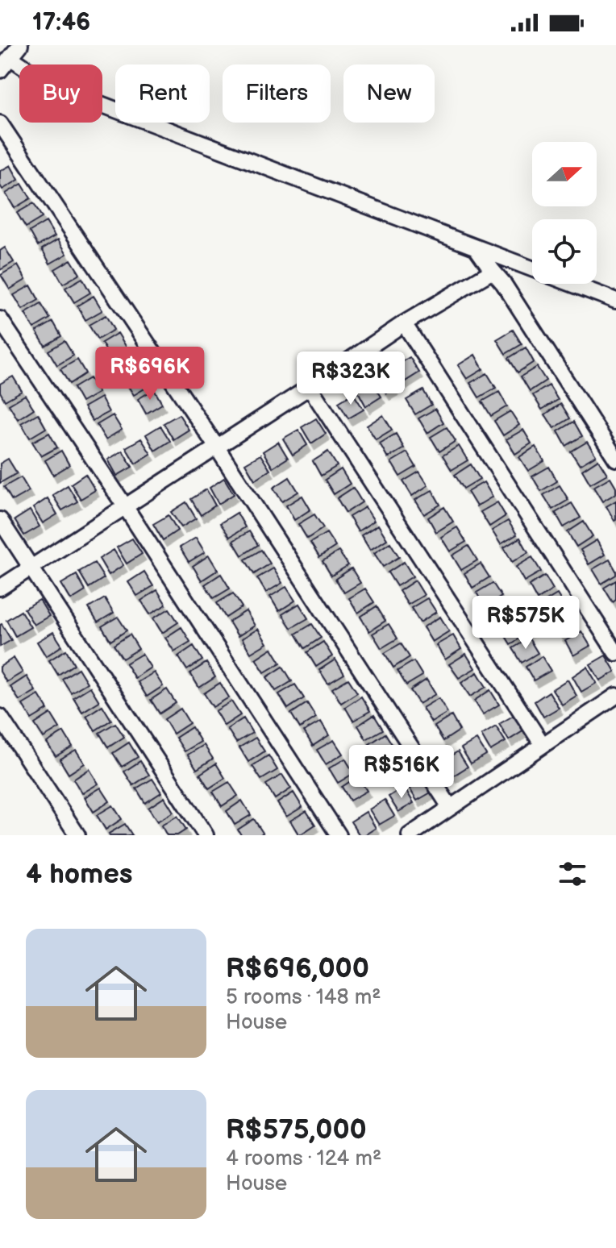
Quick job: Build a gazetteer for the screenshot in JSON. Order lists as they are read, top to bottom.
{
  "north": "right",
  "page": {
    "status": "17:46",
    "chip": [
      "Buy",
      "Rent",
      "Filters",
      "New"
    ],
    "price": [
      "R$696K",
      "R$323K",
      "R$575K",
      "R$516K"
    ],
    "heading": "4 homes",
    "list": [
      {
        "name": "R$696,000",
        "note": "5 rooms · 148 m² · House"
      },
      {
        "name": "R$575,000",
        "note": "4 rooms · 124 m² · House"
      }
    ]
  }
}
